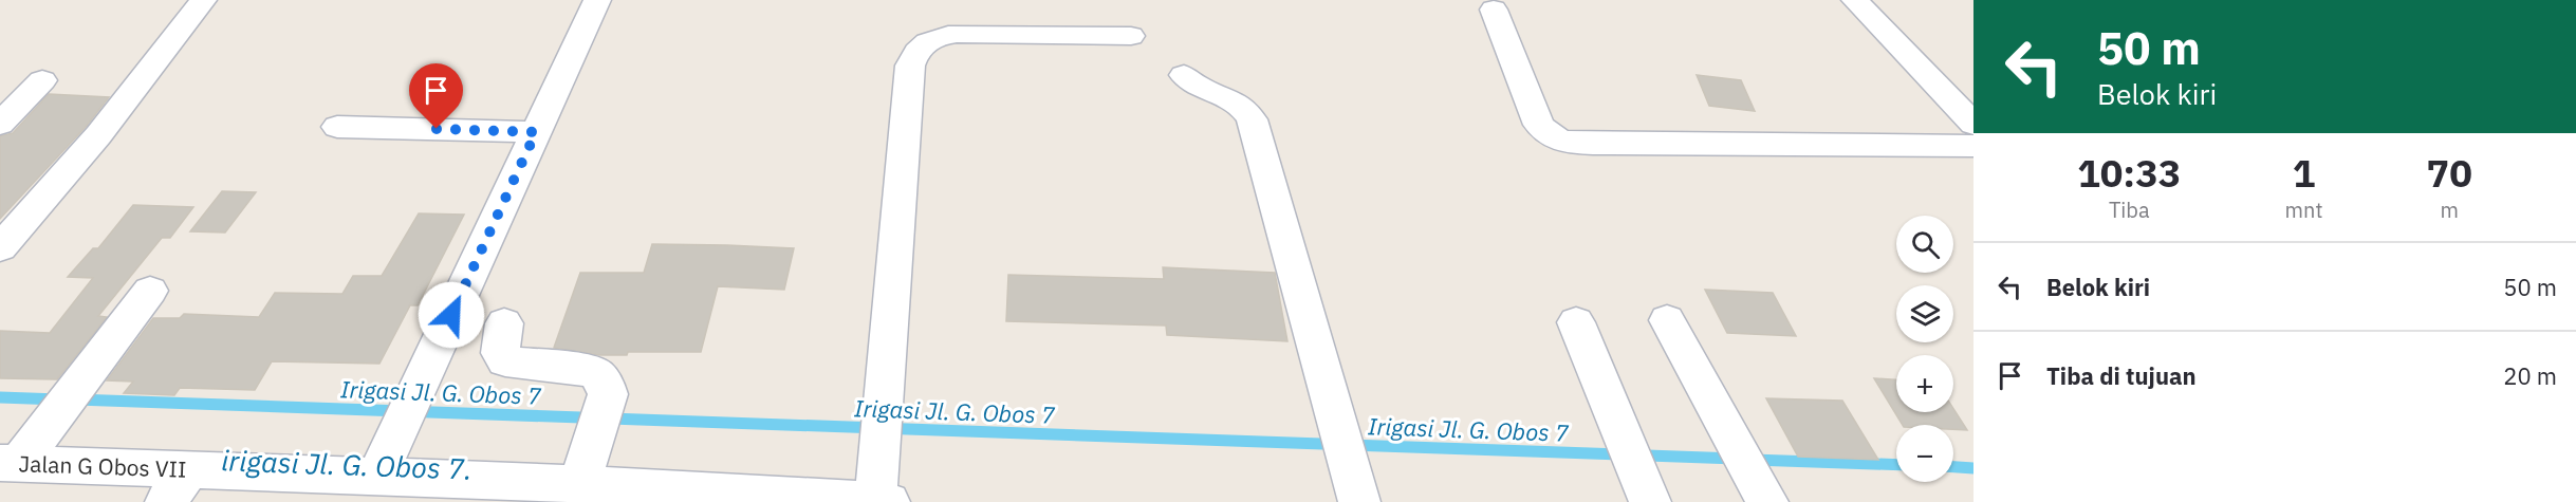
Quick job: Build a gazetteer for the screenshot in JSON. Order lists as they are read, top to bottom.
{
  "streets": {
    "street": ["Jalan G Obos VII"]
  },
  "water": ["Irigasi Jl. G. Obos 7", "irigasi Jl. G. Obos 7."],
  "page": {
    "turn": ["50 m", "Belok kiri"],
    "eta": [
      "10:33",
      "Tiba",
      "1",
      "mnt",
      "70",
      "m"
    ],
    "map_buttons": ["+", "−"],
    "list": [
      {
        "name": "Belok kiri",
        "value": "50 m"
      },
      {
        "name": "Tiba di tujuan",
        "value": "20 m"
      }
    ]
  }
}
